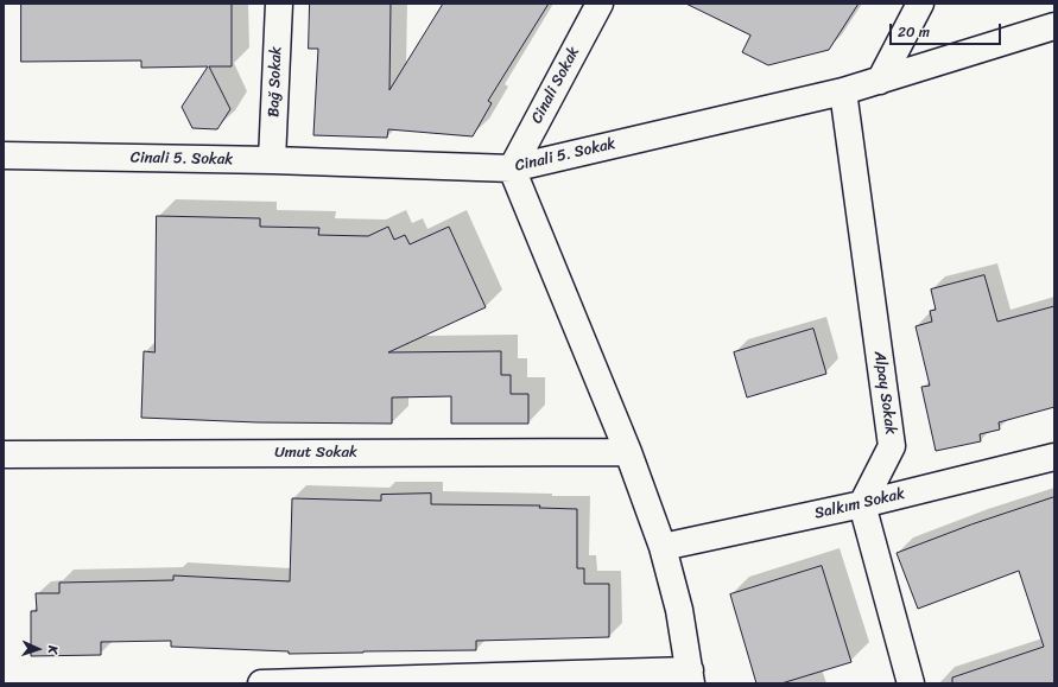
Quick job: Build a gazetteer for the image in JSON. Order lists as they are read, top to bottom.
{
  "streets": {
    "street": [
      "Bağ Sokak",
      "Cinali Sokak",
      "Cinali 5. Sokak",
      "Alpay Sokak",
      "Umut Sokak",
      "Salkım Sokak"
    ]
  },
  "crossings": [
    ["Bağ Sokak", "Cinali 5. Sokak"],
    ["Cinali Sokak", "Cinali 5. Sokak"],
    ["Cinali 5. Sokak", "Alpay Sokak"],
    ["Alpay Sokak", "Salkım Sokak"]
  ],
  "scale_bar": "20 m",
  "north": "right"
}
